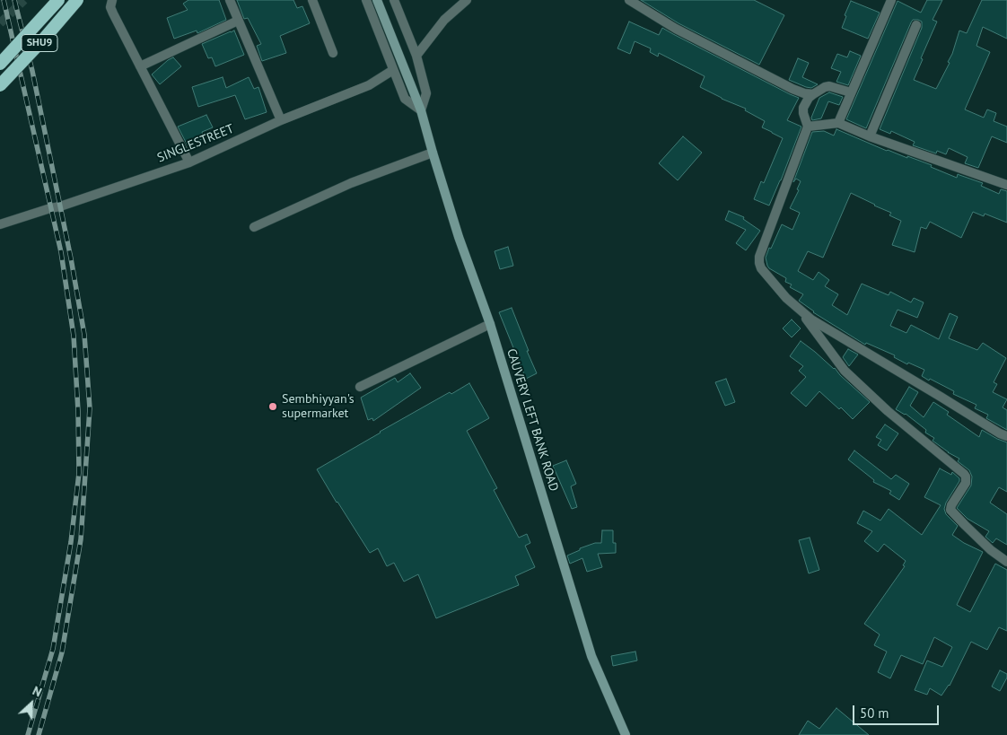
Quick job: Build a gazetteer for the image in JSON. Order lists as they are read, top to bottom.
{
  "streets": {
    "highway": ["SHU9"],
    "main road": ["CAUVERY LEFT BANK ROAD"],
    "street": ["SINGLESTREET"]
  },
  "places": ["Sembhiyyan's supermarket"],
  "scale_bar": "50 m",
  "north": "top right"
}
